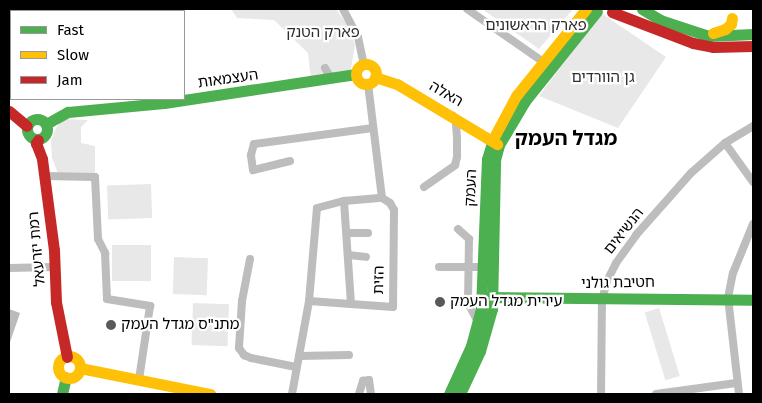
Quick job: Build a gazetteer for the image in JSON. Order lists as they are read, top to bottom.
{
  "streets": {
    "street": [
      "העצמאות",
      "האלה",
      "העמק",
      "הנשיאים",
      "רמת יזרעאל",
      "הזית",
      "חטיבת גולני"
    ]
  },
  "crossings": [
    ["העצמאות", "רמת יזרעאל"],
    ["האלה", "העמק"],
    ["האלה", "הזית"],
    ["העמק", "חטיבת גולני"],
    ["הנשיאים", "חטיבת גולני"]
  ],
  "districts": ["מגדל העמק"],
  "parks": ["פארק הראשונים", "פארק הטנק", "גן הוורדים"],
  "places": ["עירית מגדל העמק", "מתנ\"ס מגדל העמק"],
  "legend": ["Fast", "Slow", "Jam"]
}
